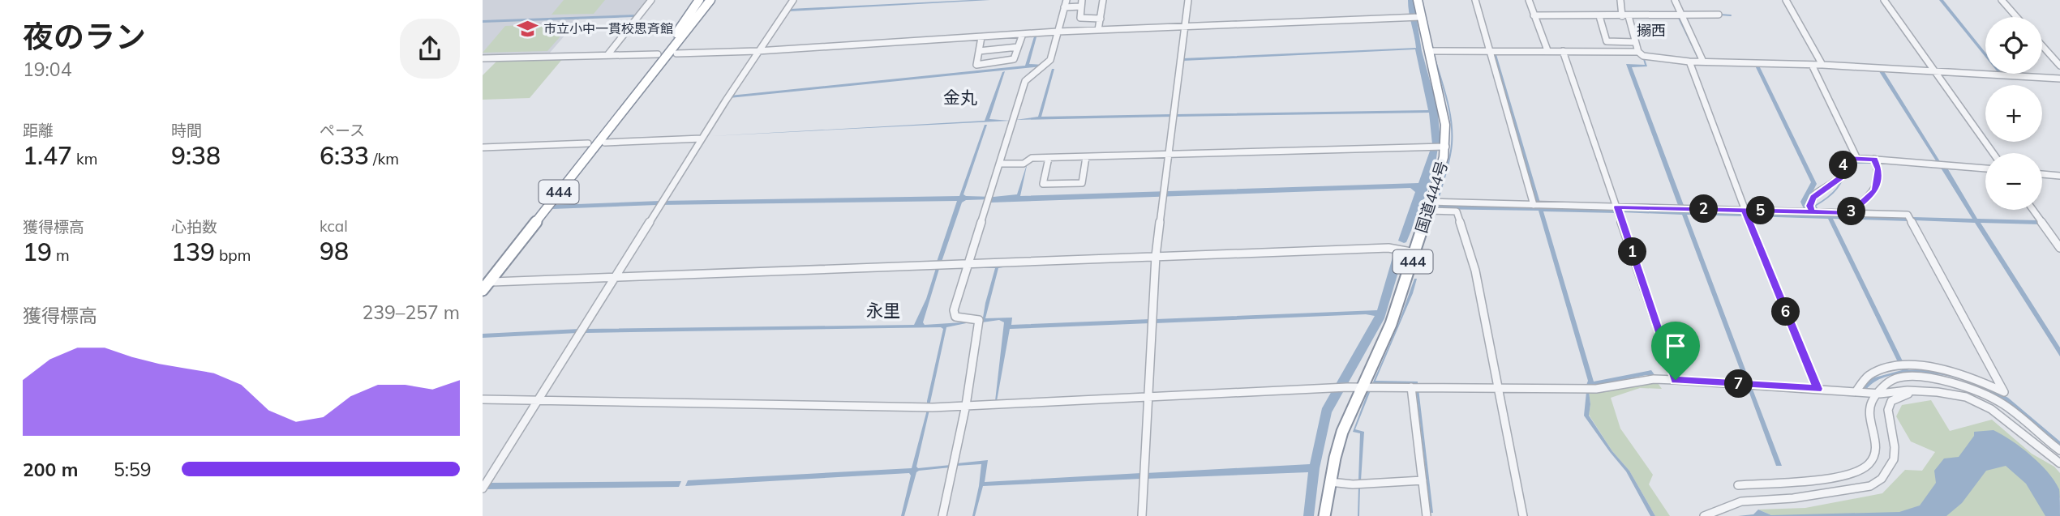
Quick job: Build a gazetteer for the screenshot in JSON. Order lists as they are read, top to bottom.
{
  "streets": {
    "highway": ["444", "国道444号"]
  },
  "districts": ["搦西", "金丸", "永里"],
  "places": {
    "school or university": ["市立小中一貫校思斉館"]
  },
  "page": {
    "heading": ["夜のラン", "19:04"],
    "map_buttons": ["+", "−"],
    "stats": [
      ["距離", "1.47 km"],
      ["時間", "9:38"],
      ["ペース", "6:33 /km"],
      ["獲得標高", "19 m"],
      ["心拍数", "139 bpm"],
      ["kcal", "98"]
    ],
    "pins": [
      "4",
      "2",
      "5",
      "3",
      "1",
      "6",
      "7"
    ],
    "chart": ["獲得標高", "239–257 m"],
    "list": [
      {
        "name": "200 m",
        "note": "5:59"
      }
    ]
  }
}
